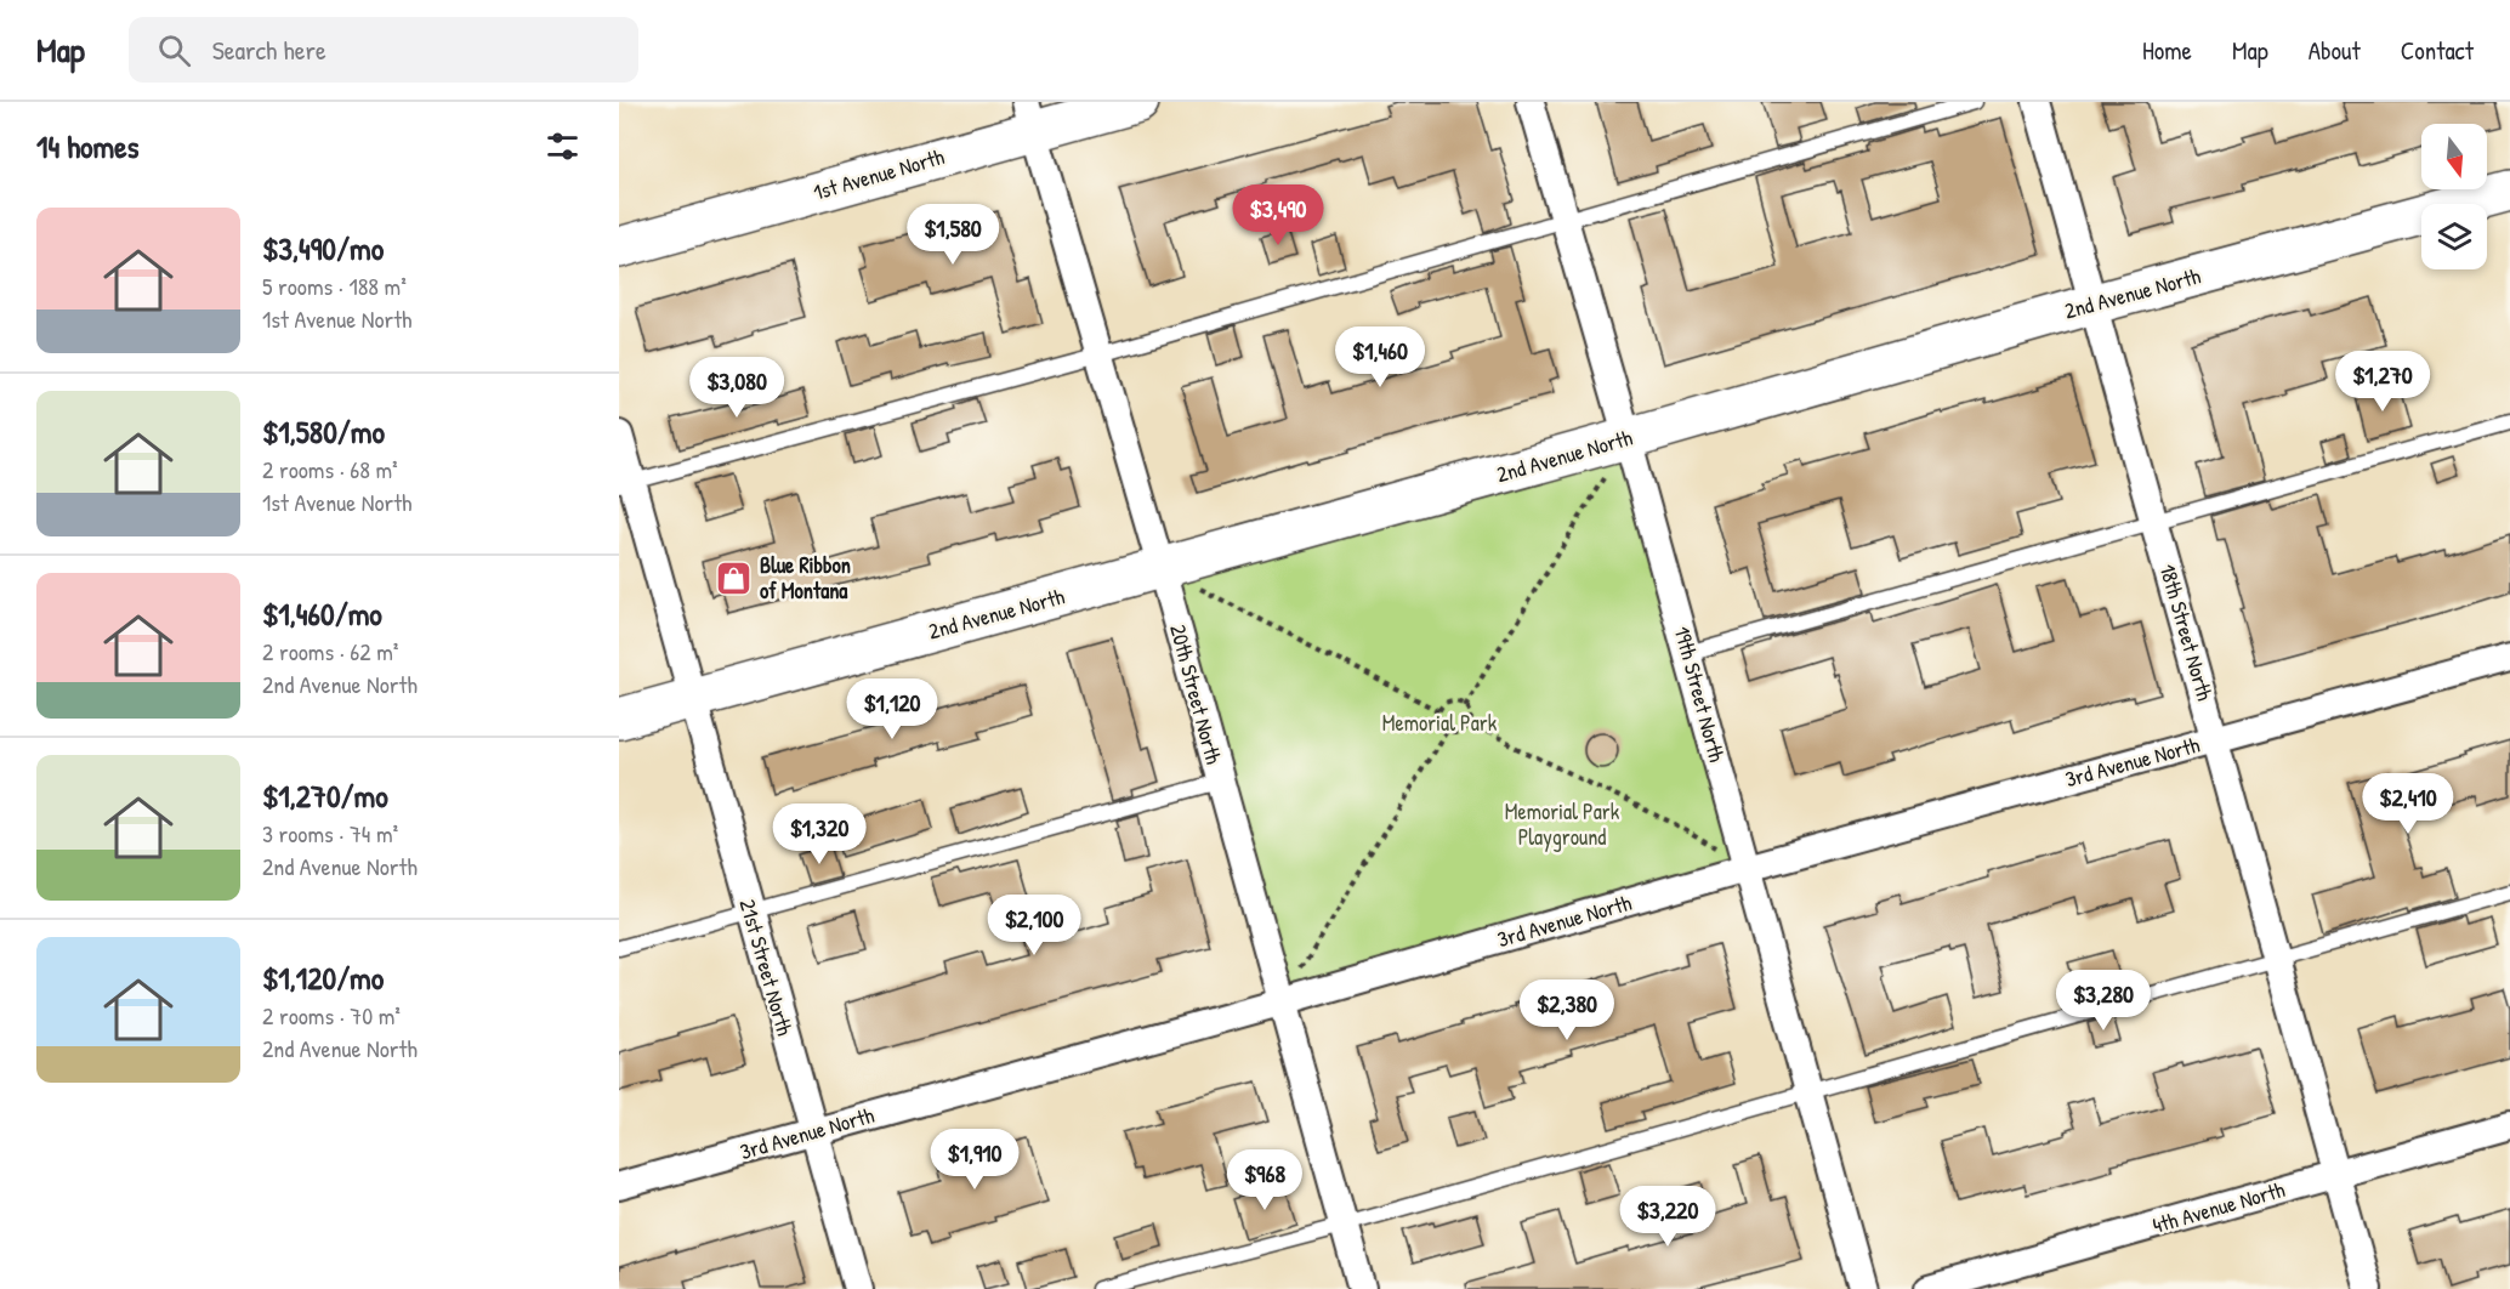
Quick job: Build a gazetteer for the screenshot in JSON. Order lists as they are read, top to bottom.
{
  "streets": {
    "main road": ["1st Avenue North", "2nd Avenue North"],
    "street": [
      "18th Street North",
      "20th Street North",
      "19th Street North",
      "3rd Avenue North",
      "21st Street North",
      "4th Avenue North"
    ]
  },
  "crossings": [
    ["1st Avenue North", "20th Street North"],
    ["2nd Avenue North", "18th Street North"],
    ["2nd Avenue North", "20th Street North"],
    ["2nd Avenue North", "19th Street North"],
    ["2nd Avenue North", "21st Street North"],
    ["18th Street North", "3rd Avenue North"],
    ["18th Street North", "4th Avenue North"],
    ["20th Street North", "3rd Avenue North"],
    ["19th Street North", "3rd Avenue North"],
    ["3rd Avenue North", "21st Street North"]
  ],
  "parks": ["Memorial Park", "Memorial Park Playground"],
  "places": {
    "shop": ["Blue Ribbon of Montana"]
  },
  "north": "bottom",
  "page": {
    "header": "Map",
    "search": "Search here",
    "nav": [
      "Home",
      "Map",
      "About",
      "Contact"
    ],
    "heading": "14 homes",
    "price": [
      "$3,490",
      "$1,580",
      "$1,460",
      "$1,270",
      "$3,080",
      "$1,120",
      "$2,410",
      "$1,320",
      "$2,100",
      "$3,280",
      "$2,380",
      "$1,910",
      "$968",
      "$3,220"
    ],
    "list": [
      {
        "name": "$3,490/mo",
        "note": "5 rooms · 188 m² · 1st Avenue North"
      },
      {
        "name": "$1,580/mo",
        "note": "2 rooms · 68 m² · 1st Avenue North"
      },
      {
        "name": "$1,460/mo",
        "note": "2 rooms · 62 m² · 2nd Avenue North"
      },
      {
        "name": "$1,270/mo",
        "note": "3 rooms · 74 m² · 2nd Avenue North"
      },
      {
        "name": "$1,120/mo",
        "note": "2 rooms · 70 m² · 2nd Avenue North"
      }
    ]
  }
}
